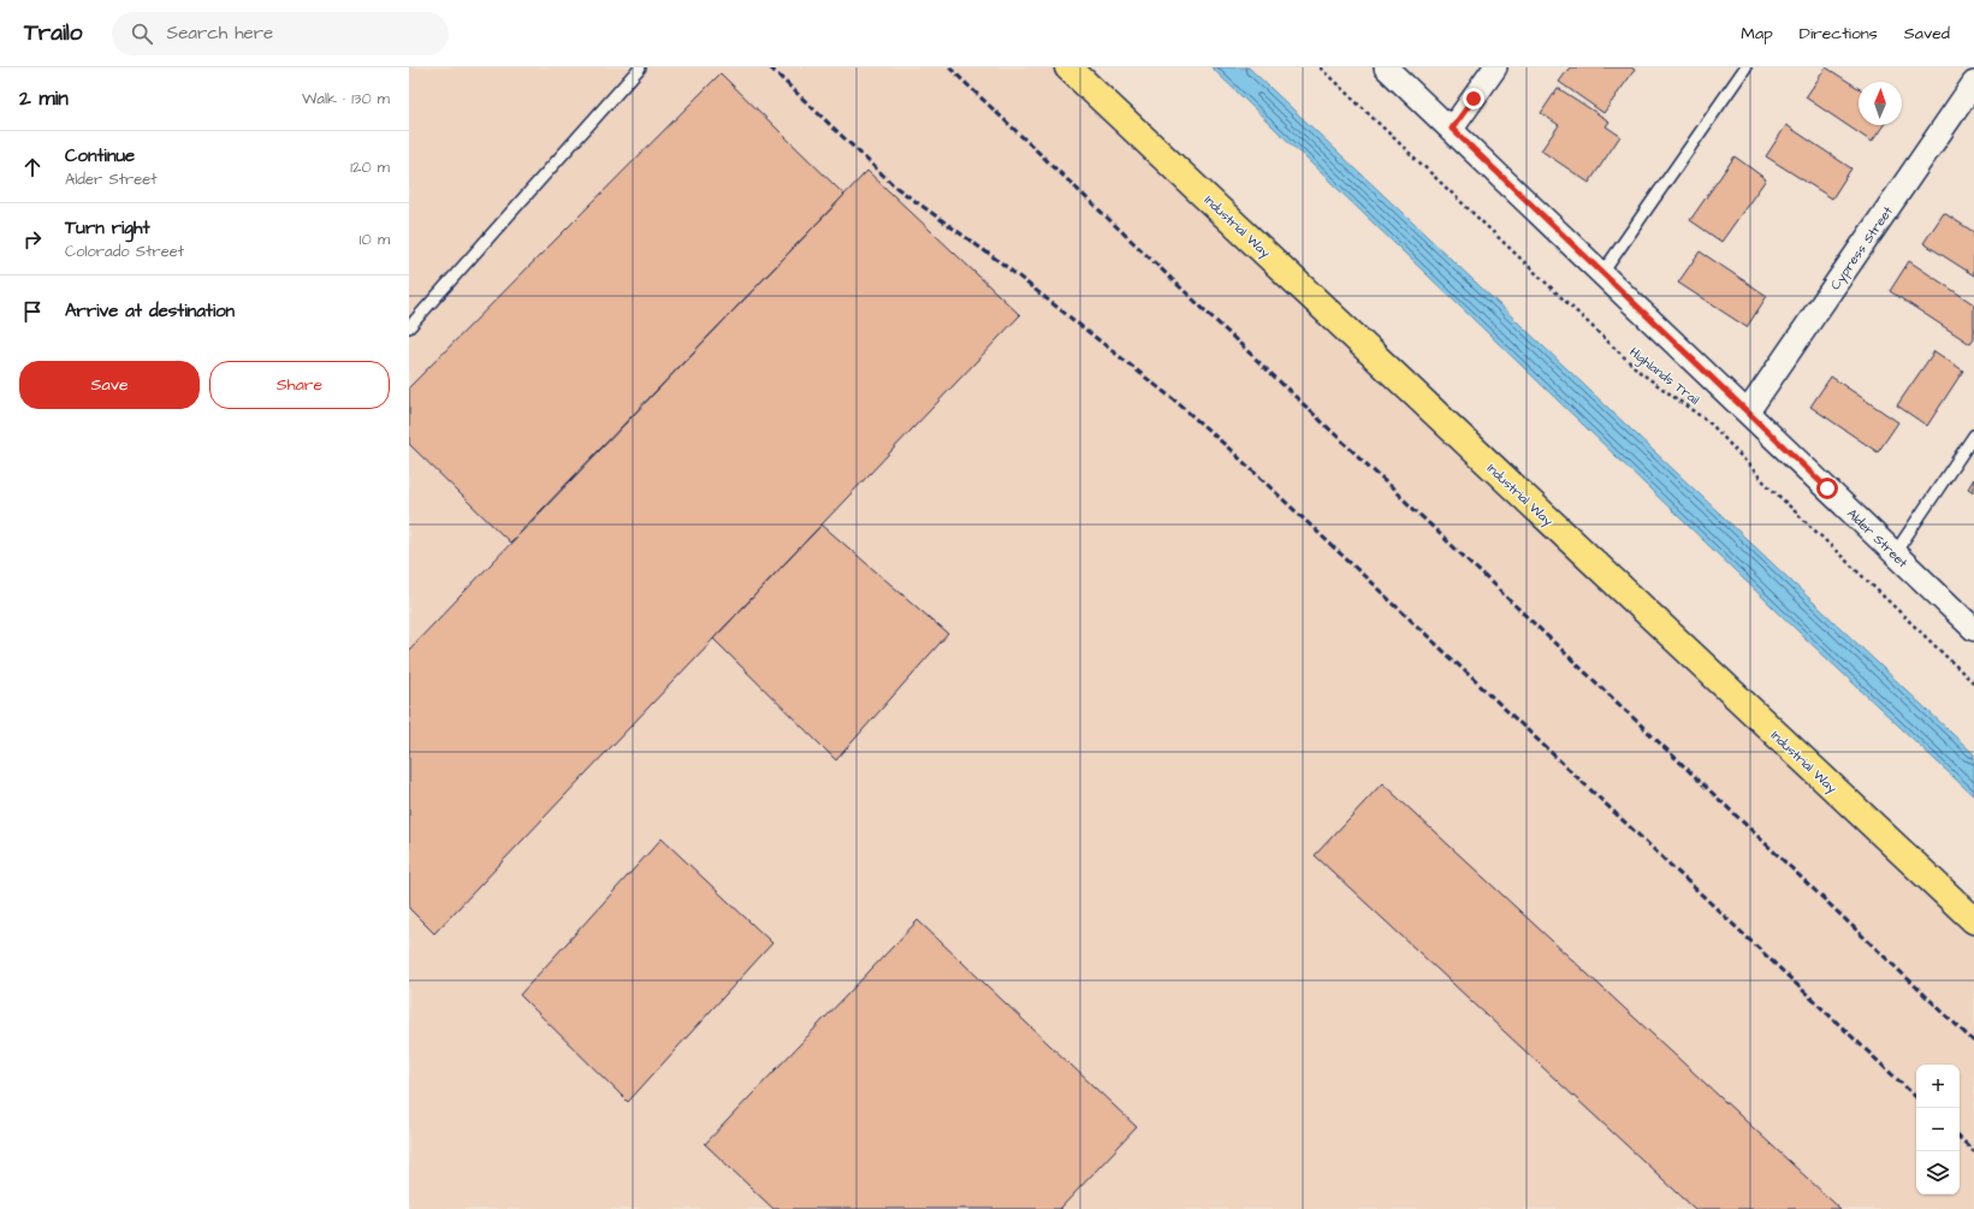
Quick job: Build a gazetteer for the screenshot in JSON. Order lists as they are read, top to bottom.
{
  "streets": {
    "main road": ["Industrial Way"],
    "street": ["Cypress Street", "Alder Street"],
    "path": ["Highlands Trail"]
  },
  "crossings": [
    ["Cypress Street", "Alder Street"]
  ],
  "north": "top",
  "page": {
    "header": "Trailo",
    "search": "Search here",
    "nav": ["Map", "Directions", "Saved"],
    "heading": ["2 min", "Walk · 130 m"],
    "list": [
      ["Continue", "Alder Street", "120 m"],
      ["Turn right", "Colorado Street", "10 m"],
      "Arrive at destination"
    ],
    "buttons": ["Save", "Share"],
    "map_buttons": ["+", "−"]
  }
}
